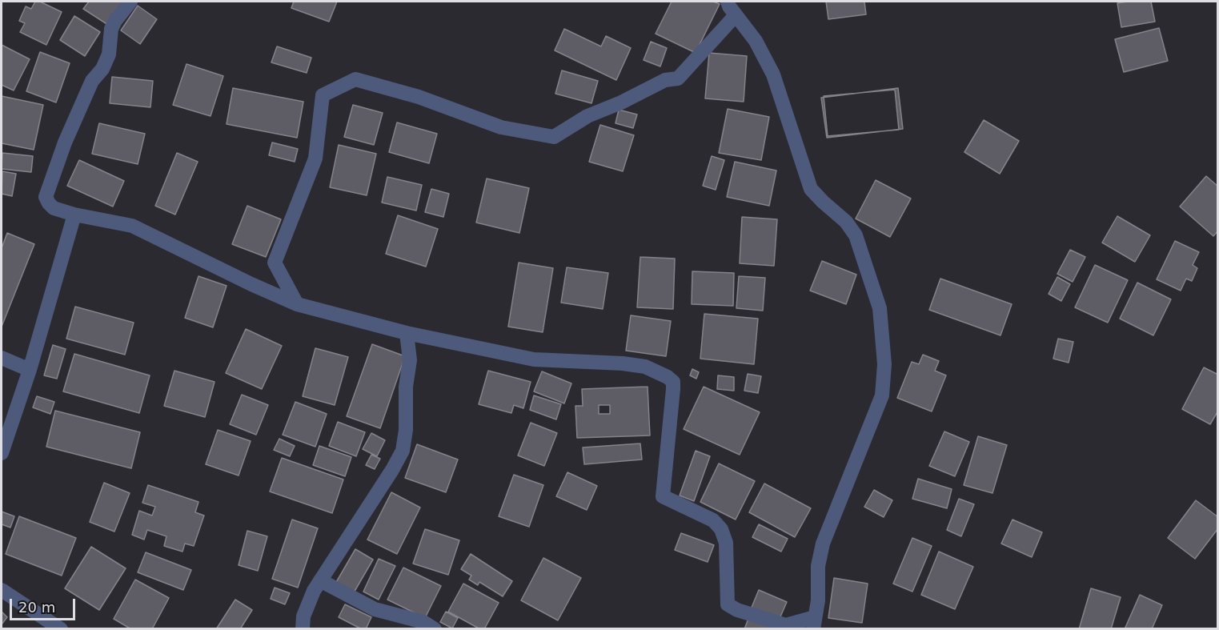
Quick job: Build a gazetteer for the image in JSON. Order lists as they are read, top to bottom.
{
  "scale_bar": "20 m"
}
